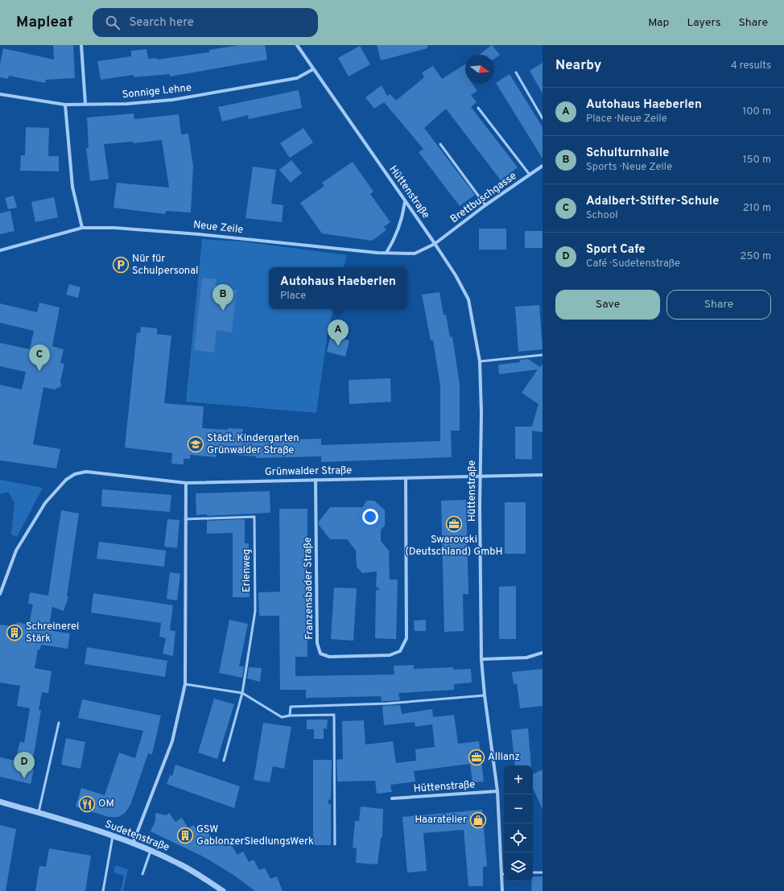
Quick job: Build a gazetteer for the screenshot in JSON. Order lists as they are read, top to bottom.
{
  "streets": {
    "street": [
      "Sonnige Lehne",
      "Hüttenstraße",
      "Brettbuschgasse",
      "Neue Zeile",
      "Grünwalder Straße",
      "Franzensbader Straße",
      "Sudetenstraße"
    ],
    "lane": ["Erlenweg"]
  },
  "crossings": [
    ["Sonnige Lehne", "Hüttenstraße"],
    ["Hüttenstraße", "Brettbuschgasse"],
    ["Hüttenstraße", "Neue Zeile"],
    ["Hüttenstraße", "Grünwalder Straße"],
    ["Brettbuschgasse", "Neue Zeile"],
    ["Grünwalder Straße", "Franzensbader Straße"]
  ],
  "places": {
    "parking": ["Nür für Schulpersonal"],
    "school or university": ["Städt. Kindergarten Grünwalder Straße"],
    "office": ["Swarovski (Deutschland) GmbH", "Allianz"],
    "building": ["Schreinerei Stärk", "GSW GablonzerSiedlungsWerk"],
    "restaurant": ["OM"],
    "shop": ["Haaratelier"]
  },
  "north": "right",
  "page": {
    "header": "Mapleaf",
    "search": "Search here",
    "nav": ["Map", "Layers", "Share"],
    "heading": ["Nearby", "4 results"],
    "list": [
      {
        "mark": "A",
        "name": "Autohaus Haeberlen",
        "note": "Place · Neue Zeile",
        "value": "100 m"
      },
      {
        "mark": "B",
        "name": "Schulturnhalle",
        "note": "Sports · Neue Zeile",
        "value": "150 m"
      },
      {
        "mark": "C",
        "name": "Adalbert-Stifter-Schule",
        "note": "School",
        "value": "210 m"
      },
      {
        "mark": "D",
        "name": "Sport Cafe",
        "note": "Café · Sudetenstraße",
        "value": "250 m"
      }
    ],
    "popup": ["Autohaus Haeberlen", "Place"],
    "buttons": ["Save", "Share"],
    "pins": [
      "B",
      "A",
      "C",
      "D"
    ],
    "map_buttons": ["+", "−"]
  }
}
